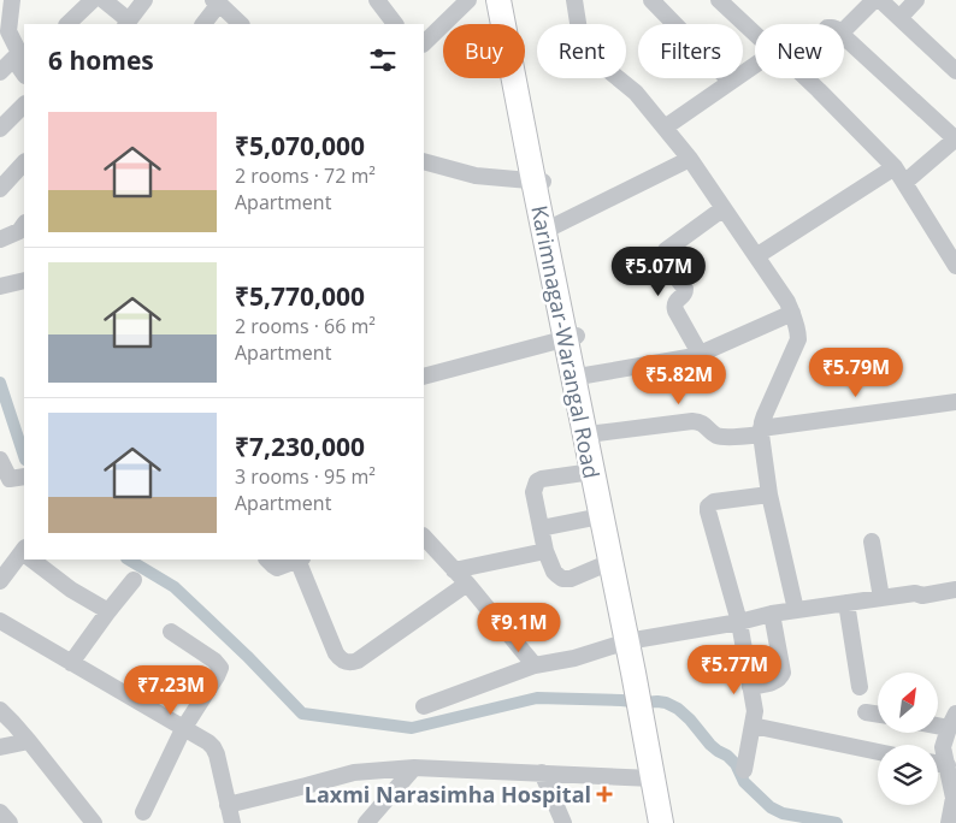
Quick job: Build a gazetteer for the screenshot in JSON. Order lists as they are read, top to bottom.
{
  "streets": {
    "highway": ["Karimnagar-Warangal Road"]
  },
  "places": {
    "health": ["Laxmi Narasimha Hospital"]
  },
  "north": "top right",
  "page": {
    "chip": [
      "Buy",
      "Rent",
      "Filters",
      "New"
    ],
    "heading": "6 homes",
    "list": [
      {
        "name": "₹5,070,000",
        "note": "2 rooms · 72 m² · Apartment"
      },
      {
        "name": "₹5,770,000",
        "note": "2 rooms · 66 m² · Apartment"
      },
      {
        "name": "₹7,230,000",
        "note": "3 rooms · 95 m² · Apartment"
      }
    ],
    "price": [
      "₹5.07M",
      "₹5.79M",
      "₹5.82M",
      "₹9.1M",
      "₹5.77M",
      "₹7.23M"
    ]
  }
}
